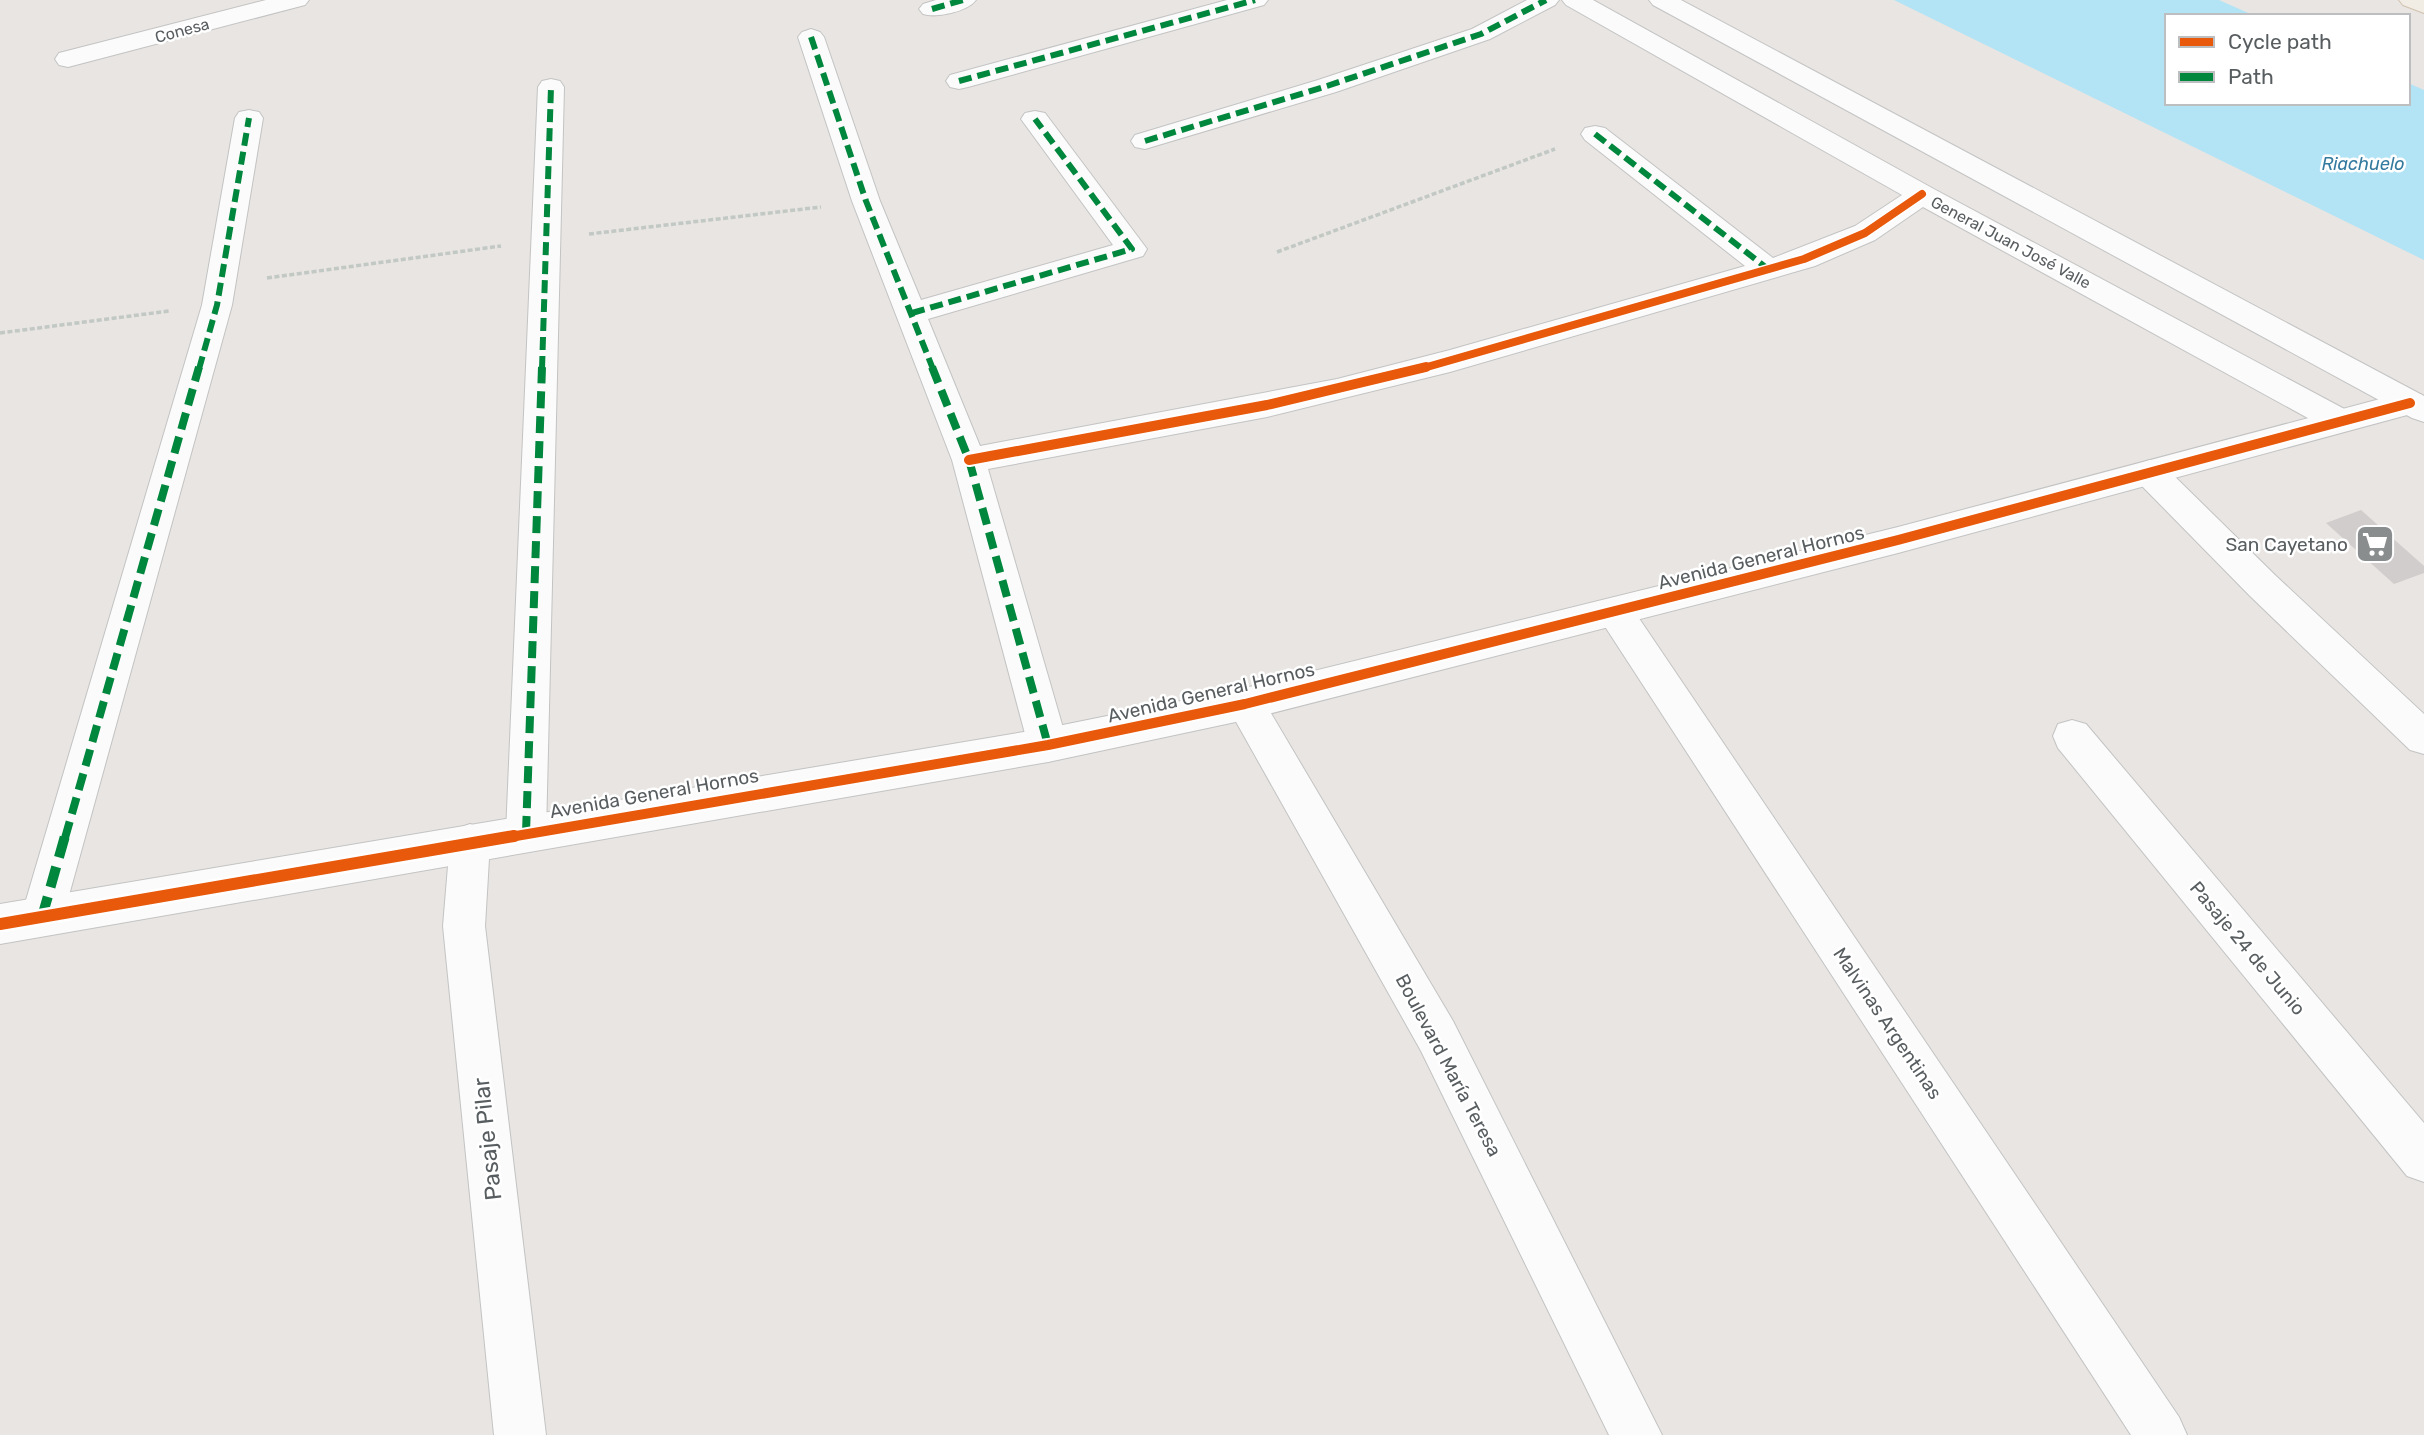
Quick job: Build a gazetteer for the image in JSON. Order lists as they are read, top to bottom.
{
  "streets": {
    "street": [
      "Conesa",
      "General Juan José Valle",
      "Avenida General Hornos",
      "Pasaje 24 de Junio",
      "Malvinas Argentinas",
      "Boulevard María Teresa",
      "Pasaje Pilar"
    ]
  },
  "crossings": [
    ["General Juan José Valle", "Avenida General Hornos"],
    ["Avenida General Hornos", "Malvinas Argentinas"],
    ["Avenida General Hornos", "Boulevard María Teresa"],
    ["Avenida General Hornos", "Pasaje Pilar"]
  ],
  "water": ["Riachuelo"],
  "places": {
    "supermarket": ["San Cayetano"]
  },
  "legend": ["Cycle path", "Path"]
}
